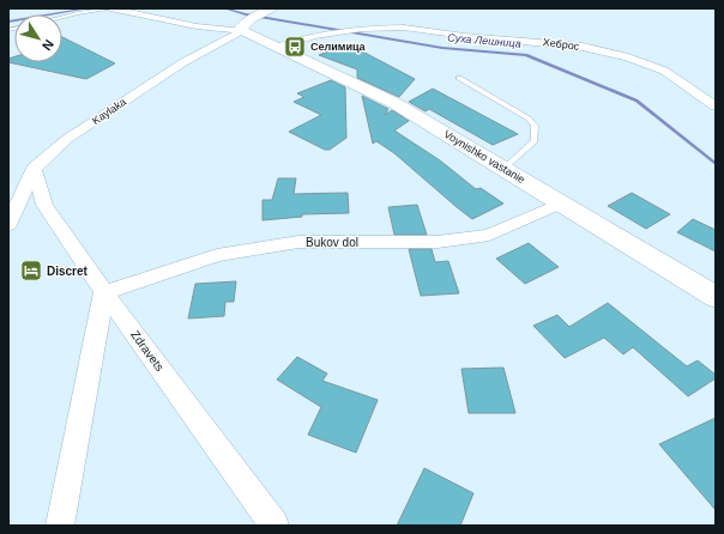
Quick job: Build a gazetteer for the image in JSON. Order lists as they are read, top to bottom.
{
  "streets": {
    "street": [
      "Хеброс",
      "Kaylaka",
      "Voynishko vastanie",
      "Bukov dol",
      "Zdravets"
    ]
  },
  "crossings": [
    ["Хеброс", "Voynishko vastanie"],
    ["Kaylaka", "Voynishko vastanie"],
    ["Kaylaka", "Zdravets"],
    ["Voynishko vastanie", "Bukov dol"],
    ["Bukov dol", "Zdravets"]
  ],
  "water": ["Суха Лешница"],
  "places": {
    "bus stop": ["Селимица"],
    "hotel": ["Discret"]
  },
  "north": "bottom right"
}
